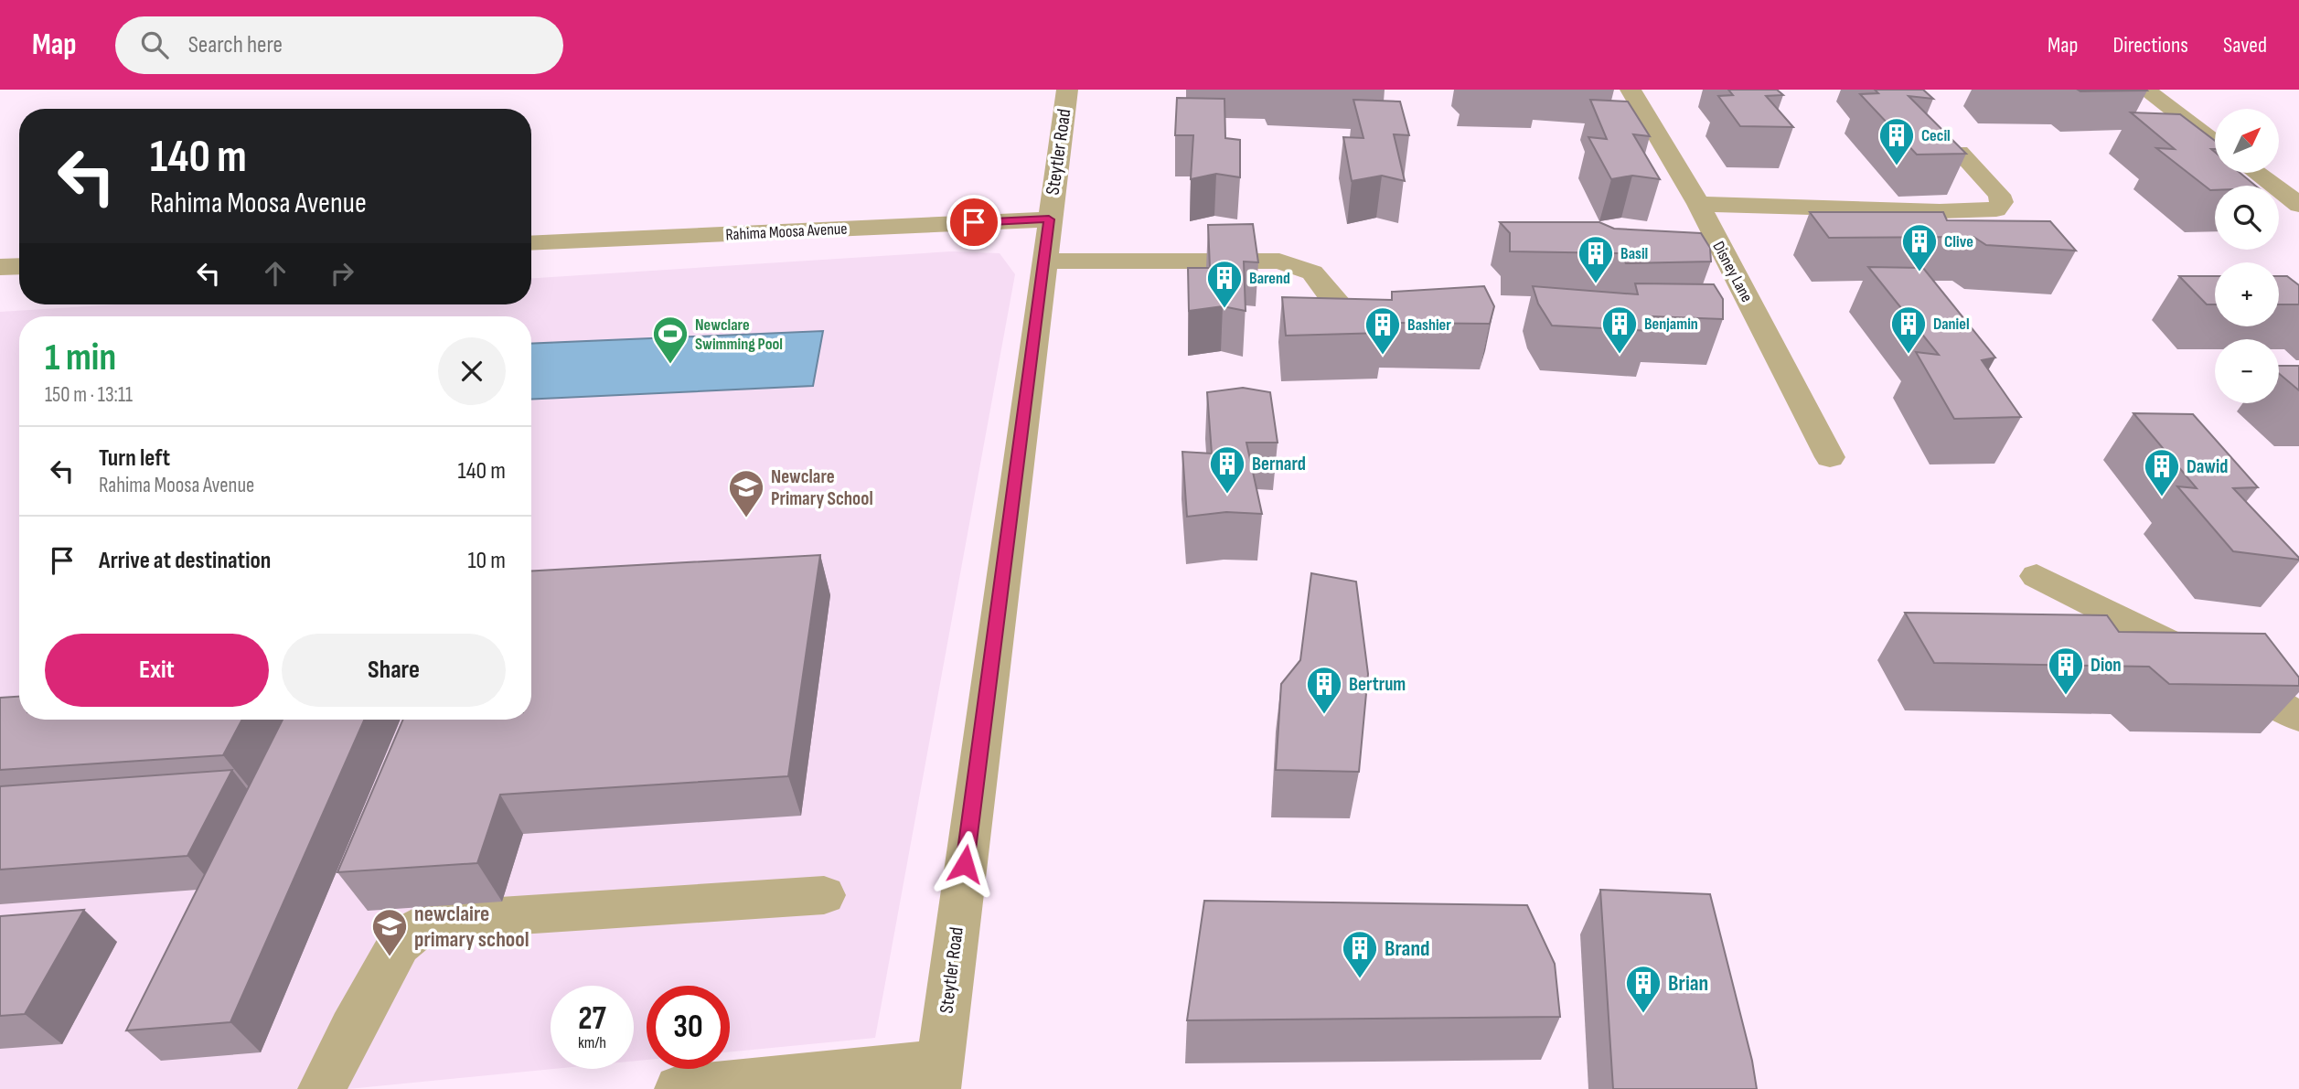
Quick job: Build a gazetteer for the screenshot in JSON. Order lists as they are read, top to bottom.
{
  "streets": {
    "street": ["Steytler Road", "Rahima Moosa Avenue", "Disney Lane"]
  },
  "crossings": [
    ["Steytler Road", "Rahima Moosa Avenue"]
  ],
  "places": {
    "building": [
      "Cecil",
      "Clive",
      "Basil",
      "Barend",
      "Benjamin",
      "Daniel",
      "Bashier",
      "Bernard",
      "Dawid",
      "Dion",
      "Bertrum",
      "Brand",
      "Brian"
    ],
    "sports": ["Newclare Swimming Pool"],
    "school or university": ["Newclare Primary School", "newclaire primary school"]
  },
  "north": "top right",
  "page": {
    "header": "Map",
    "search": "Search here",
    "nav": ["Map", "Directions", "Saved"],
    "map_buttons": ["+", "−"],
    "turn": ["140 m", "Rahima Moosa Avenue"],
    "heading": ["1 min", "150 m · 13:11"],
    "list": [
      {
        "name": "Turn left",
        "note": "Rahima Moosa Avenue",
        "value": "140 m"
      },
      {
        "name": "Arrive at destination",
        "value": "10 m"
      }
    ],
    "buttons": ["Exit", "Share"],
    "speed": "27 km/h",
    "limit": "30"
  }
}
